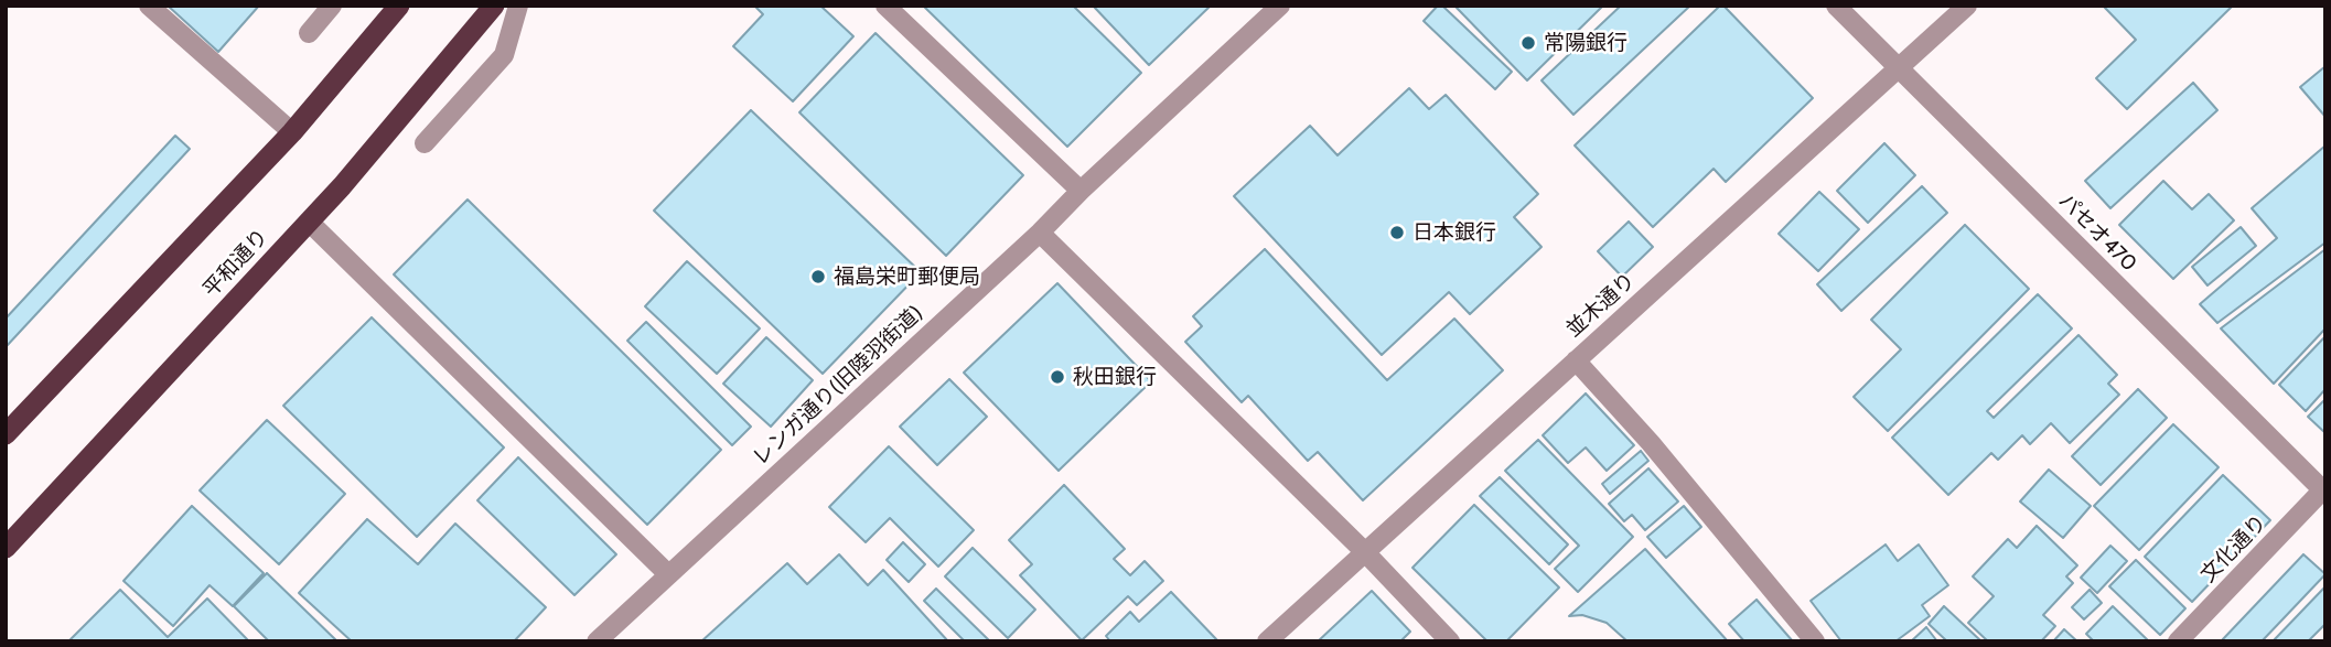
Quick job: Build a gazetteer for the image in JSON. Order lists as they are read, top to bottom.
{
  "streets": {
    "highway": ["平和通り"],
    "street": [
      "パセオ470",
      "並木通り",
      "レンガ通り(旧陸羽街道)",
      "文化通り"
    ]
  },
  "crossings": [
    ["パセオ470", "並木通り"],
    ["パセオ470", "文化通り"]
  ],
  "places": [
    "常陽銀行",
    "日本銀行",
    "福島栄町郵便局",
    "秋田銀行"
  ]
}
